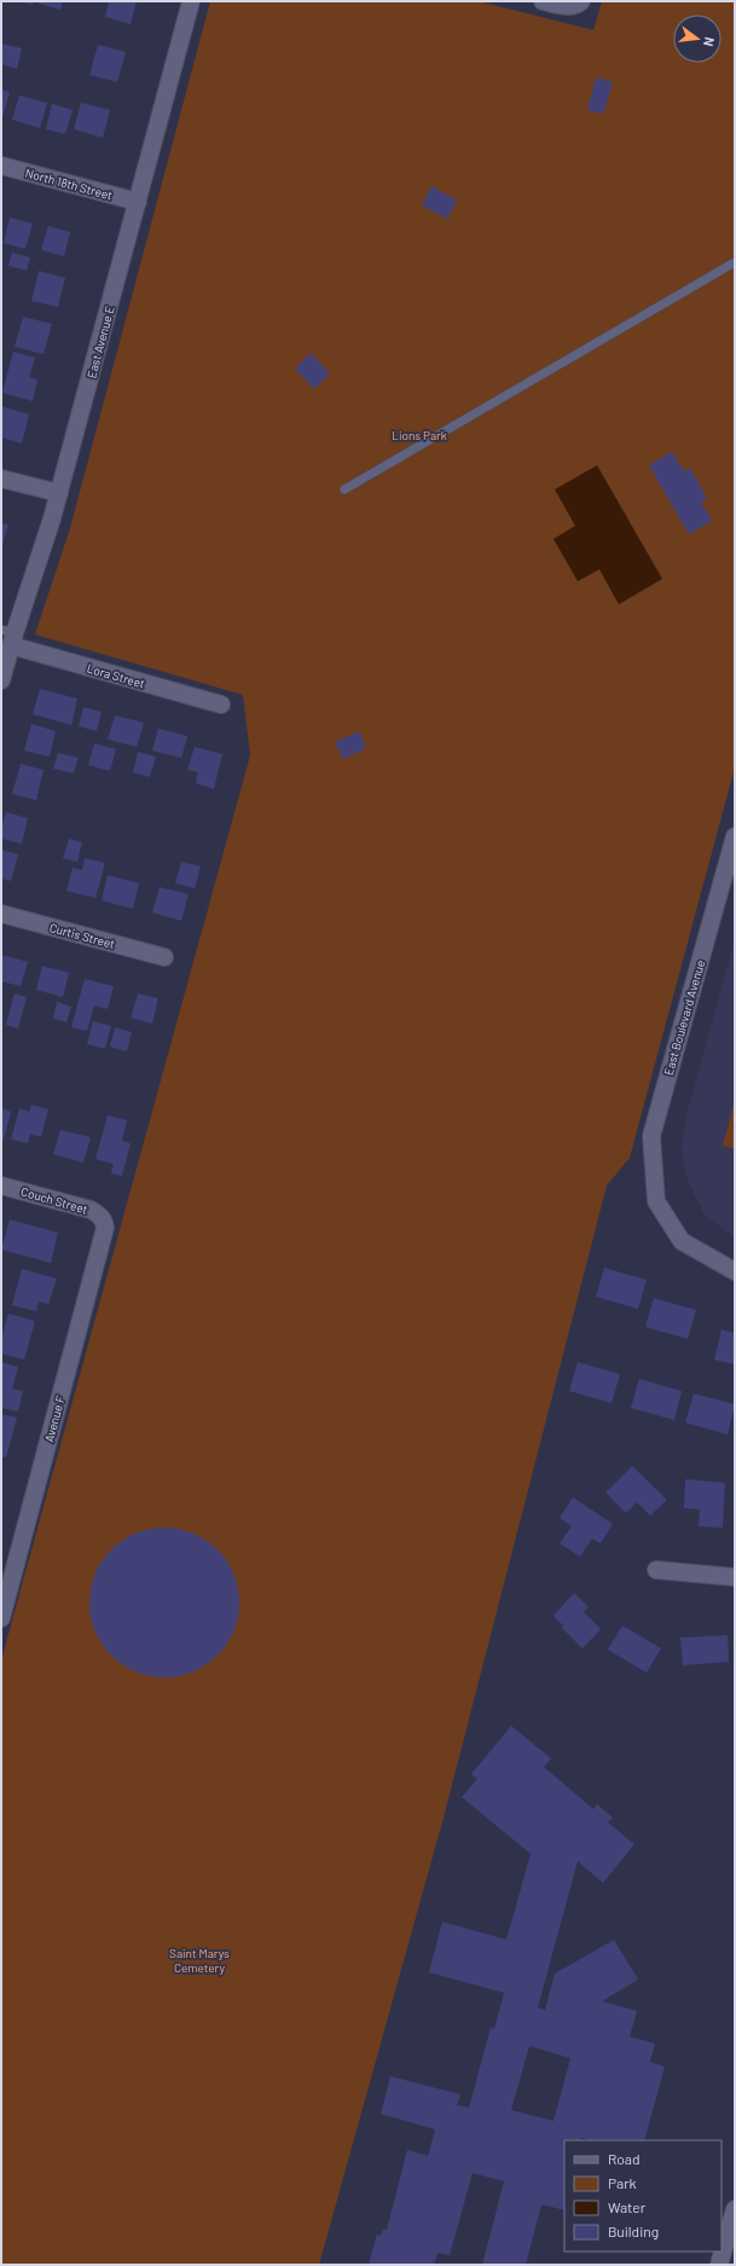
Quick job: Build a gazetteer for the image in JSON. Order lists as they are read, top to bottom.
{
  "streets": {
    "street": [
      "North 18th Street",
      "East Avenue E",
      "Lora Street",
      "Curtis Street",
      "East Boulevard Avenue",
      "Couch Street",
      "Avenue F"
    ]
  },
  "crossings": [
    ["North 18th Street", "East Avenue E"],
    ["East Avenue E", "Lora Street"],
    ["Couch Street", "Avenue F"]
  ],
  "parks": ["Lions Park", "Saint Marys Cemetery"],
  "legend": [
    "Road",
    "Park",
    "Water",
    "Building"
  ],
  "north": "right"
}
